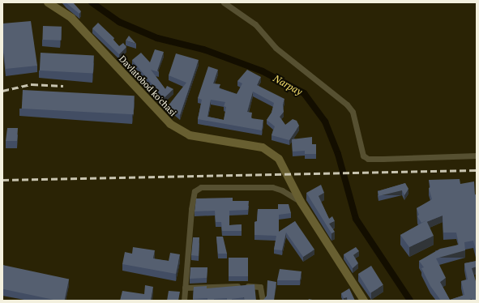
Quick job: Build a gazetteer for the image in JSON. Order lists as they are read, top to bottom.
{
  "streets": {
    "street": ["Davlatobod ko'chasi"]
  },
  "water": ["Narpay"]
}
